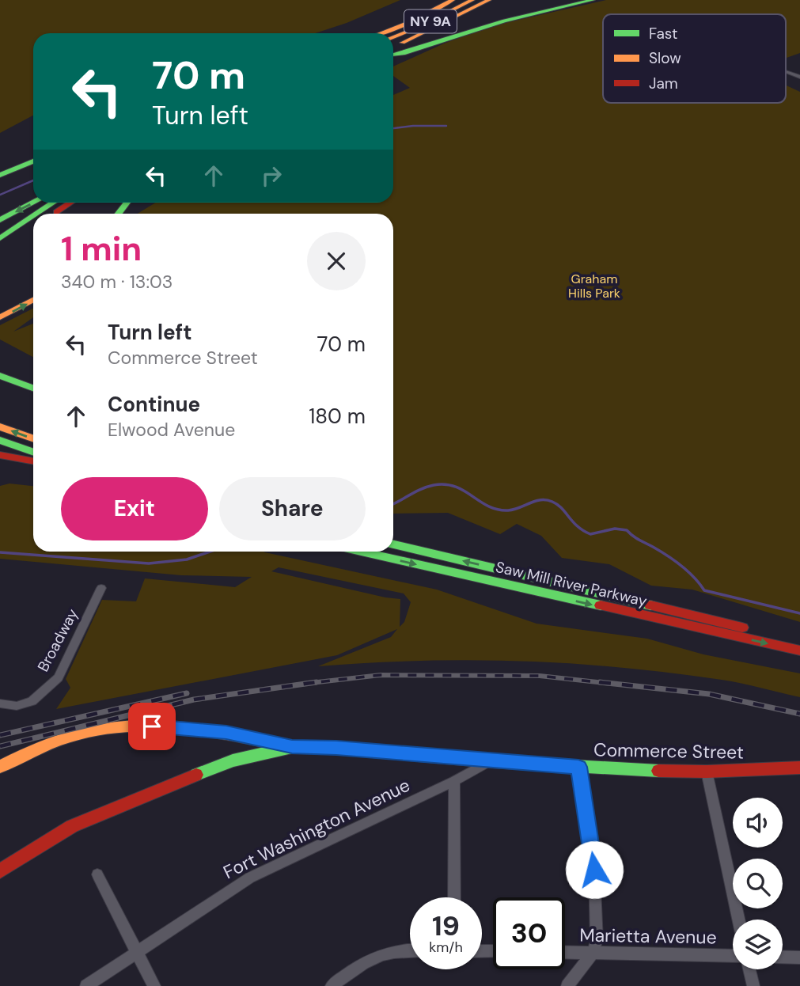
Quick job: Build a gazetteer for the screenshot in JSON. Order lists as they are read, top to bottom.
{
  "streets": {
    "main road": ["NY 9A", "Saw Mill River Parkway", "Commerce Street"],
    "street": ["Broadway", "Fort Washington Avenue", "Marietta Avenue"]
  },
  "crossings": [
    ["Commerce Street", "Fort Washington Avenue"]
  ],
  "parks": ["Graham Hills Park"],
  "legend": ["Fast", "Slow", "Jam"],
  "page": {
    "turn": ["70 m", "Turn left"],
    "heading": ["1 min", "340 m · 13:03"],
    "list": [
      {
        "name": "Turn left",
        "note": "Commerce Street",
        "value": "70 m"
      },
      {
        "name": "Continue",
        "note": "Elwood Avenue",
        "value": "180 m"
      }
    ],
    "buttons": ["Exit", "Share"],
    "speed": "19 km/h",
    "limit": "30"
  }
}
